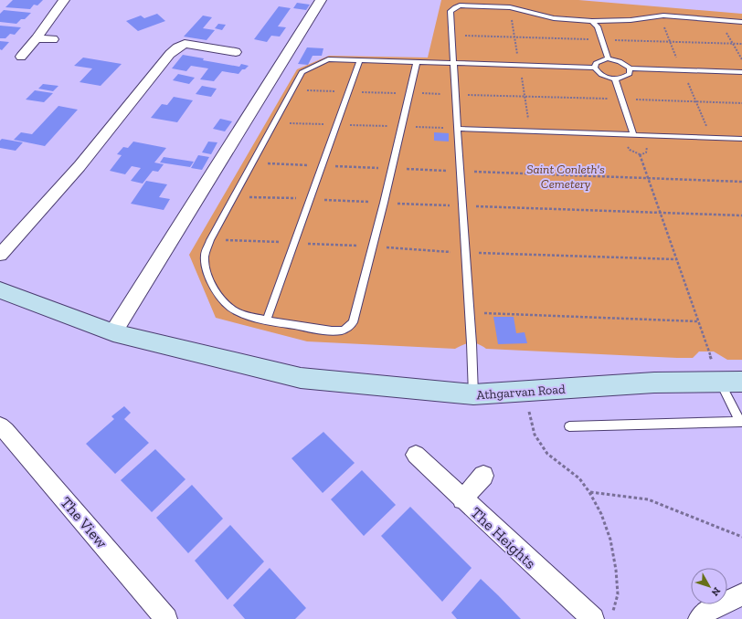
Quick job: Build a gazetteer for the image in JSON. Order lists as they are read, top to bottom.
{
  "streets": {
    "main road": ["Athgarvan Road"],
    "street": ["The View", "The Heights"]
  },
  "parks": ["Saint Conleth's Cemetery"],
  "north": "bottom right"
}
